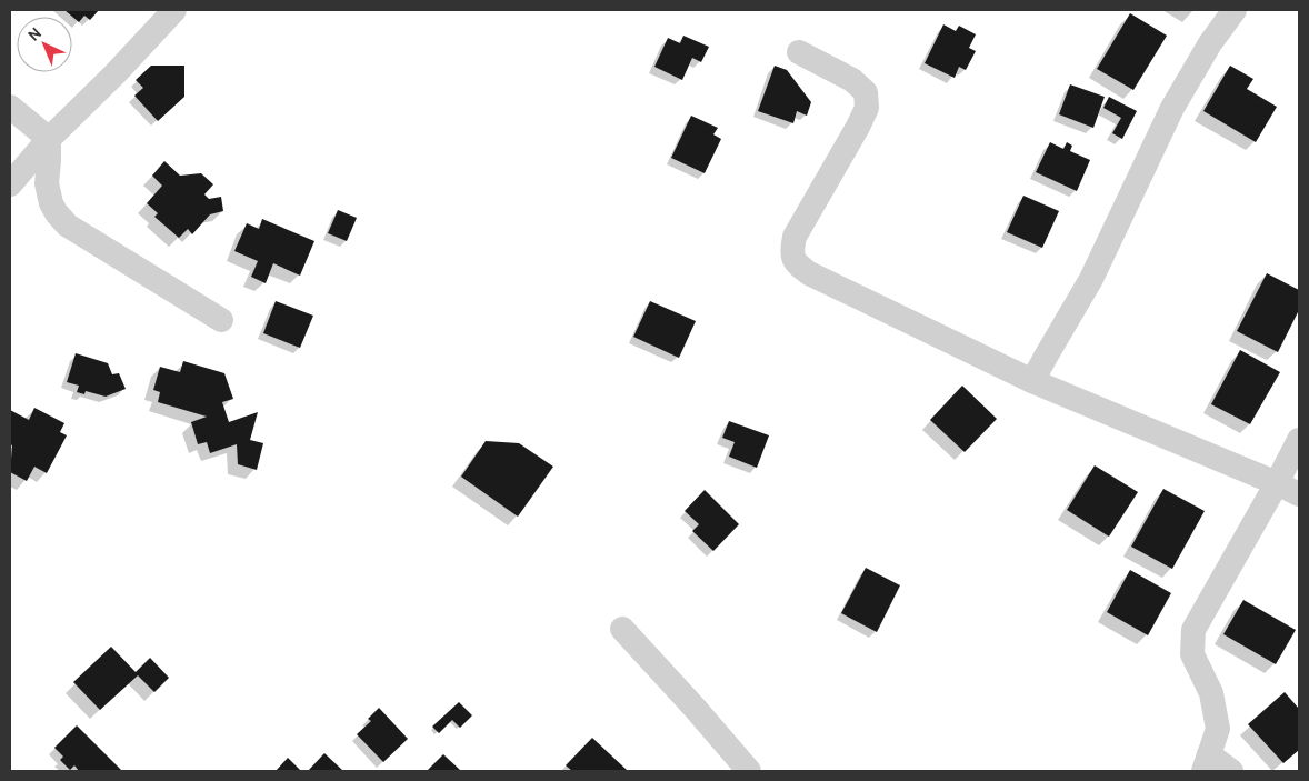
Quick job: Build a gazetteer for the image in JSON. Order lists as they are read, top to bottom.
{
  "north": "top left"
}
